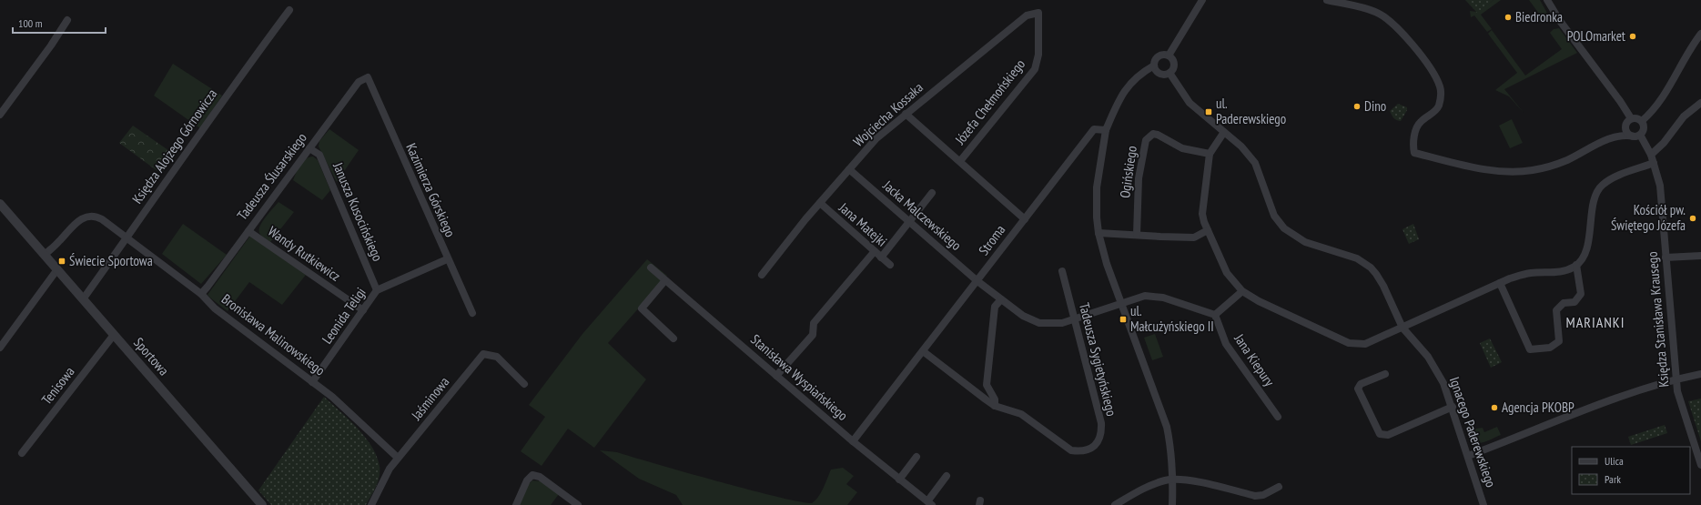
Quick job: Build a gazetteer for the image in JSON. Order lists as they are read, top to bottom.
{
  "streets": {
    "street": [
      "Józefa Chełmońskiego",
      "Wojciecha Kossaka",
      "Księdza Alojzego Górnowicza",
      "Ogińskiego",
      "Tadeusza Ślusarskiego",
      "Kazimierza Górskiego",
      "Janusza Kusocińskiego",
      "Jacka Malczewskiego",
      "Jana Matejki",
      "Stroma",
      "Wandy Rutkiewicz",
      "Leonida Teligi",
      "Księdza Stanisława Krausego",
      "Bronisława Malinowskiego",
      "Sportowa",
      "Tadeusza Sygietyńskiego",
      "Jana Kiepury",
      "Stanisława Wyspiańskiego",
      "Tenisowa",
      "Jaśminowa",
      "Ignacego Paderewskiego"
    ]
  },
  "crossings": [
    ["Józefa Chełmońskiego", "Wojciecha Kossaka"],
    ["Wojciecha Kossaka", "Jacka Malczewskiego"],
    ["Wojciecha Kossaka", "Jana Matejki"],
    ["Księdza Alojzego Górnowicza", "Bronisława Malinowskiego"],
    ["Księdza Alojzego Górnowicza", "Sportowa"],
    ["Tadeusza Ślusarskiego", "Kazimierza Górskiego"],
    ["Tadeusza Ślusarskiego", "Janusza Kusocińskiego"],
    ["Tadeusza Ślusarskiego", "Wandy Rutkiewicz"],
    ["Tadeusza Ślusarskiego", "Bronisława Malinowskiego"],
    ["Kazimierza Górskiego", "Leonida Teligi"],
    ["Janusza Kusocińskiego", "Leonida Teligi"],
    ["Jacka Malczewskiego", "Stroma"],
    ["Jacka Malczewskiego", "Tadeusza Sygietyńskiego"],
    ["Jacka Malczewskiego", "Jana Kiepury"],
    ["Stroma", "Tadeusza Sygietyńskiego"],
    ["Stroma", "Stanisława Wyspiańskiego"],
    ["Wandy Rutkiewicz", "Leonida Teligi"],
    ["Leonida Teligi", "Bronisława Malinowskiego"],
    ["Bronisława Malinowskiego", "Sportowa"],
    ["Bronisława Malinowskiego", "Jaśminowa"],
    ["Sportowa", "Tenisowa"]
  ],
  "districts": ["MARIANKI"],
  "places": {
    "other": [
      "Biedronka",
      "POLOmarket",
      "Dino",
      "Kościół pw. Świętego Józefa",
      "Agencja PKOBP"
    ],
    "transit": ["ul. Paderewskiego", "Świecie Sportowa", "ul. Małcużyńskiego II"]
  },
  "legend": ["Ulica", "Park"],
  "scale_bar": "100 m"
}
